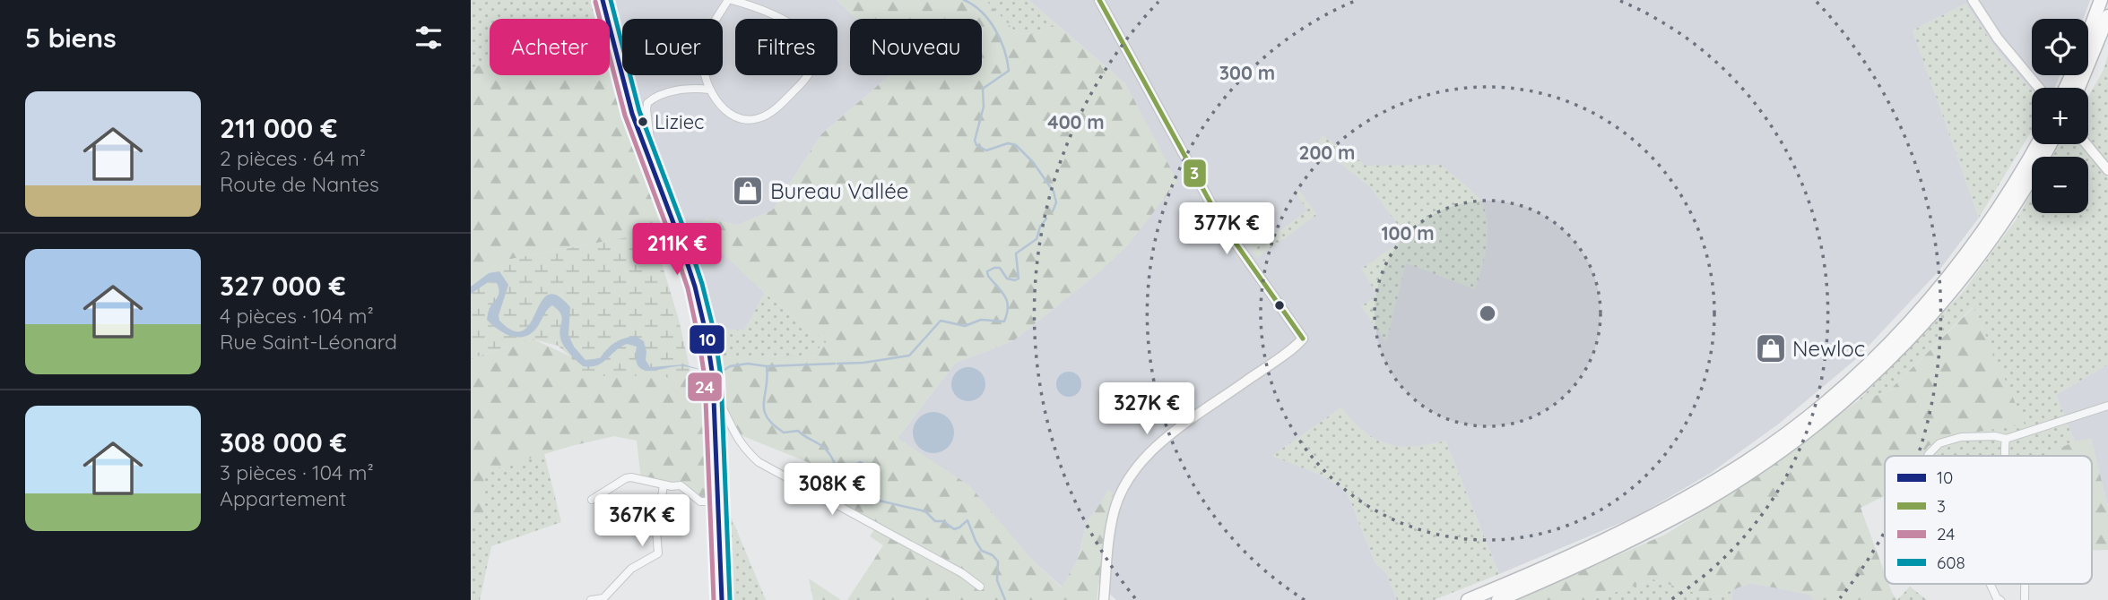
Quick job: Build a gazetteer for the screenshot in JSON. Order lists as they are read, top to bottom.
{
  "places": {
    "other": ["Liziec"],
    "shop": ["Bureau Vallée", "Newloc"]
  },
  "lines": [
    "transit line 10",
    "transit line 3",
    "transit line 608",
    "transit line 24"
  ],
  "legend": [
    "10",
    "3",
    "24",
    "608"
  ],
  "page": {
    "heading": "5 biens",
    "map_buttons": ["+", "−"],
    "chip": [
      "Acheter",
      "Louer",
      "Filtres",
      "Nouveau"
    ],
    "list": [
      {
        "name": "211 000 €",
        "note": "2 pièces · 64 m² · Route de Nantes"
      },
      {
        "name": "327 000 €",
        "note": "4 pièces · 104 m² · Rue Saint-Léonard"
      },
      {
        "name": "308 000 €",
        "note": "3 pièces · 104 m² · Appartement"
      }
    ],
    "price": [
      "377K €",
      "211K €",
      "327K €",
      "308K €",
      "367K €"
    ]
  },
  "rings": [
    "300 m",
    "400 m",
    "200 m",
    "100 m"
  ]
}
